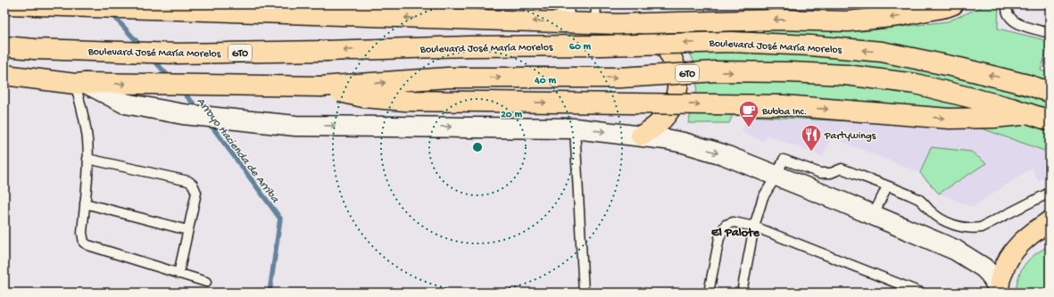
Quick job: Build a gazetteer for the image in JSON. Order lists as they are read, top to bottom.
{
  "streets": {
    "main road": ["Boulevard José María Morelos", "GTO"]
  },
  "districts": ["El Palote"],
  "water": ["Arroyo Hacienda de Arriba"],
  "places": {
    "cafe": ["Bubba Inc."],
    "restaurant": ["Partywings"]
  },
  "rings": ["60 m", "40 m", "20 m"]
}
